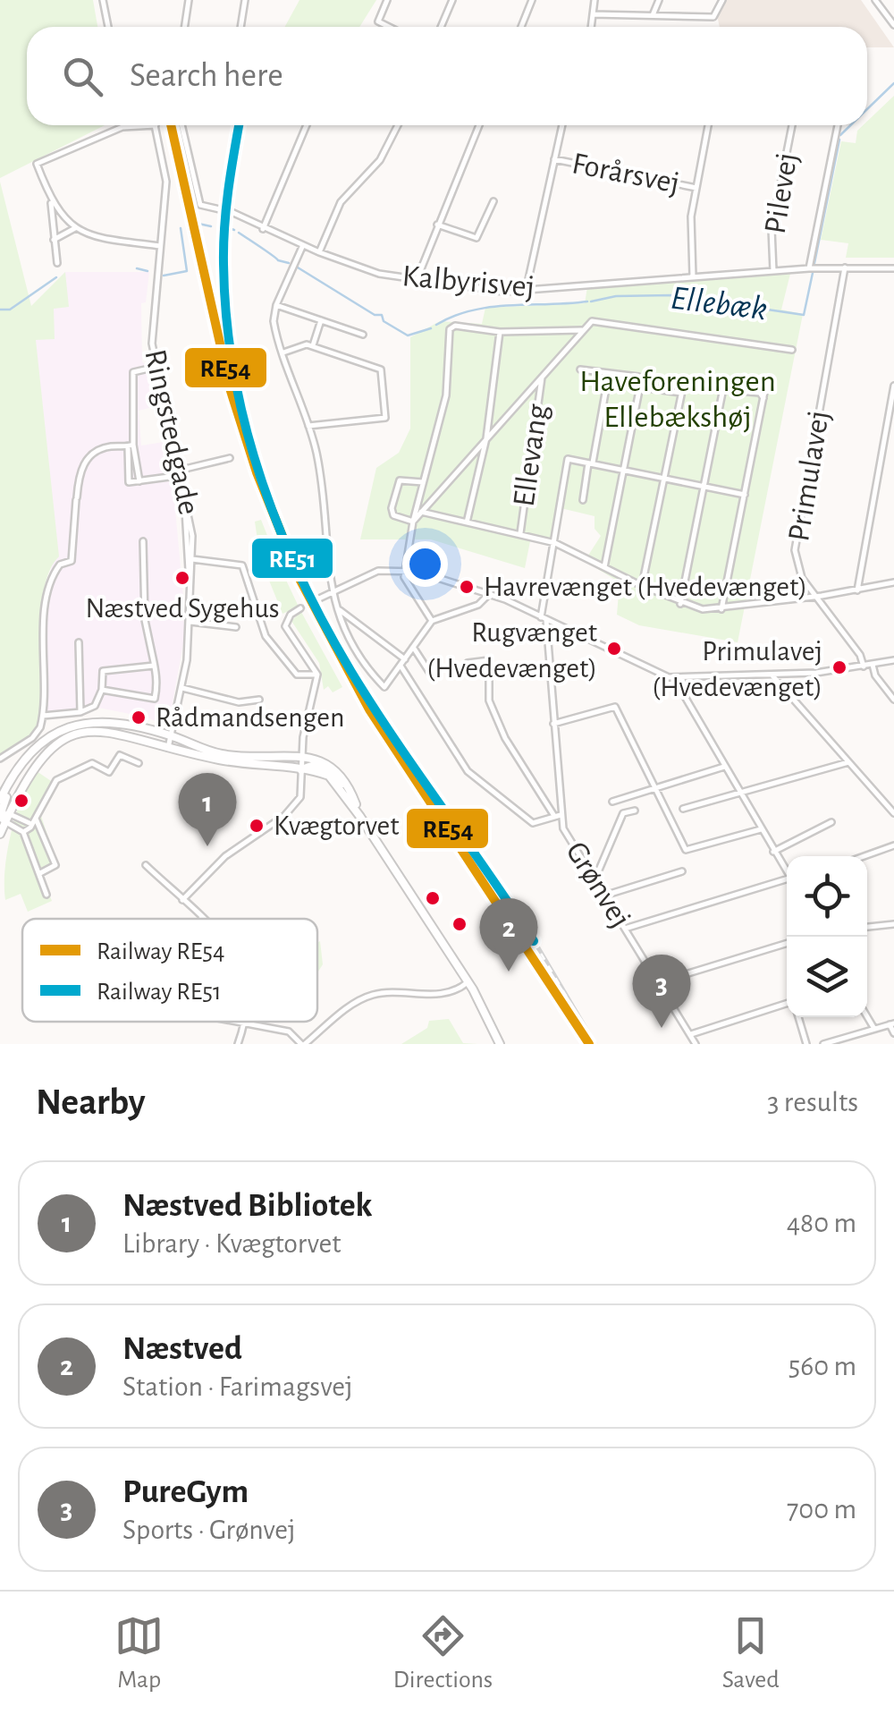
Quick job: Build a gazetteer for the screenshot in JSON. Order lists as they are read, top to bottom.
{
  "streets": {
    "street": [
      "Forårsvej",
      "Pilevej",
      "Kalbyrisvej",
      "Ringstedgade",
      "Ellevang",
      "Primulavej",
      "Grønvej"
    ]
  },
  "crossings": [
    ["Pilevej", "Kalbyrisvej"],
    ["Kalbyrisvej", "Primulavej"],
    ["Ellevang", "Primulavej"]
  ],
  "water": ["Ellebæk"],
  "parks": ["Haveforeningen Ellebækshøj"],
  "places": [
    "Næstved Sygehus",
    "Havrevænget (Hvedevænget)",
    "Rugvænget (Hvedevænget)",
    "Primulavej (Hvedevænget)",
    "Rådmandsengen",
    "Kvægtorvet"
  ],
  "lines": ["rail line RE54", "rail line RE51"],
  "legend": ["Railway RE54", "Railway RE51"],
  "page": {
    "search": "Search here",
    "pins": ["1", "2", "3"],
    "heading": ["Nearby", "3 results"],
    "list": [
      {
        "mark": "1",
        "name": "Næstved Bibliotek",
        "note": "Library · Kvægtorvet",
        "value": "480 m"
      },
      {
        "mark": "2",
        "name": "Næstved",
        "note": "Station · Farimagsvej",
        "value": "560 m"
      },
      {
        "mark": "3",
        "name": "PureGym",
        "note": "Sports · Grønvej",
        "value": "700 m"
      }
    ],
    "nav": ["Map", "Directions", "Saved"]
  }
}
